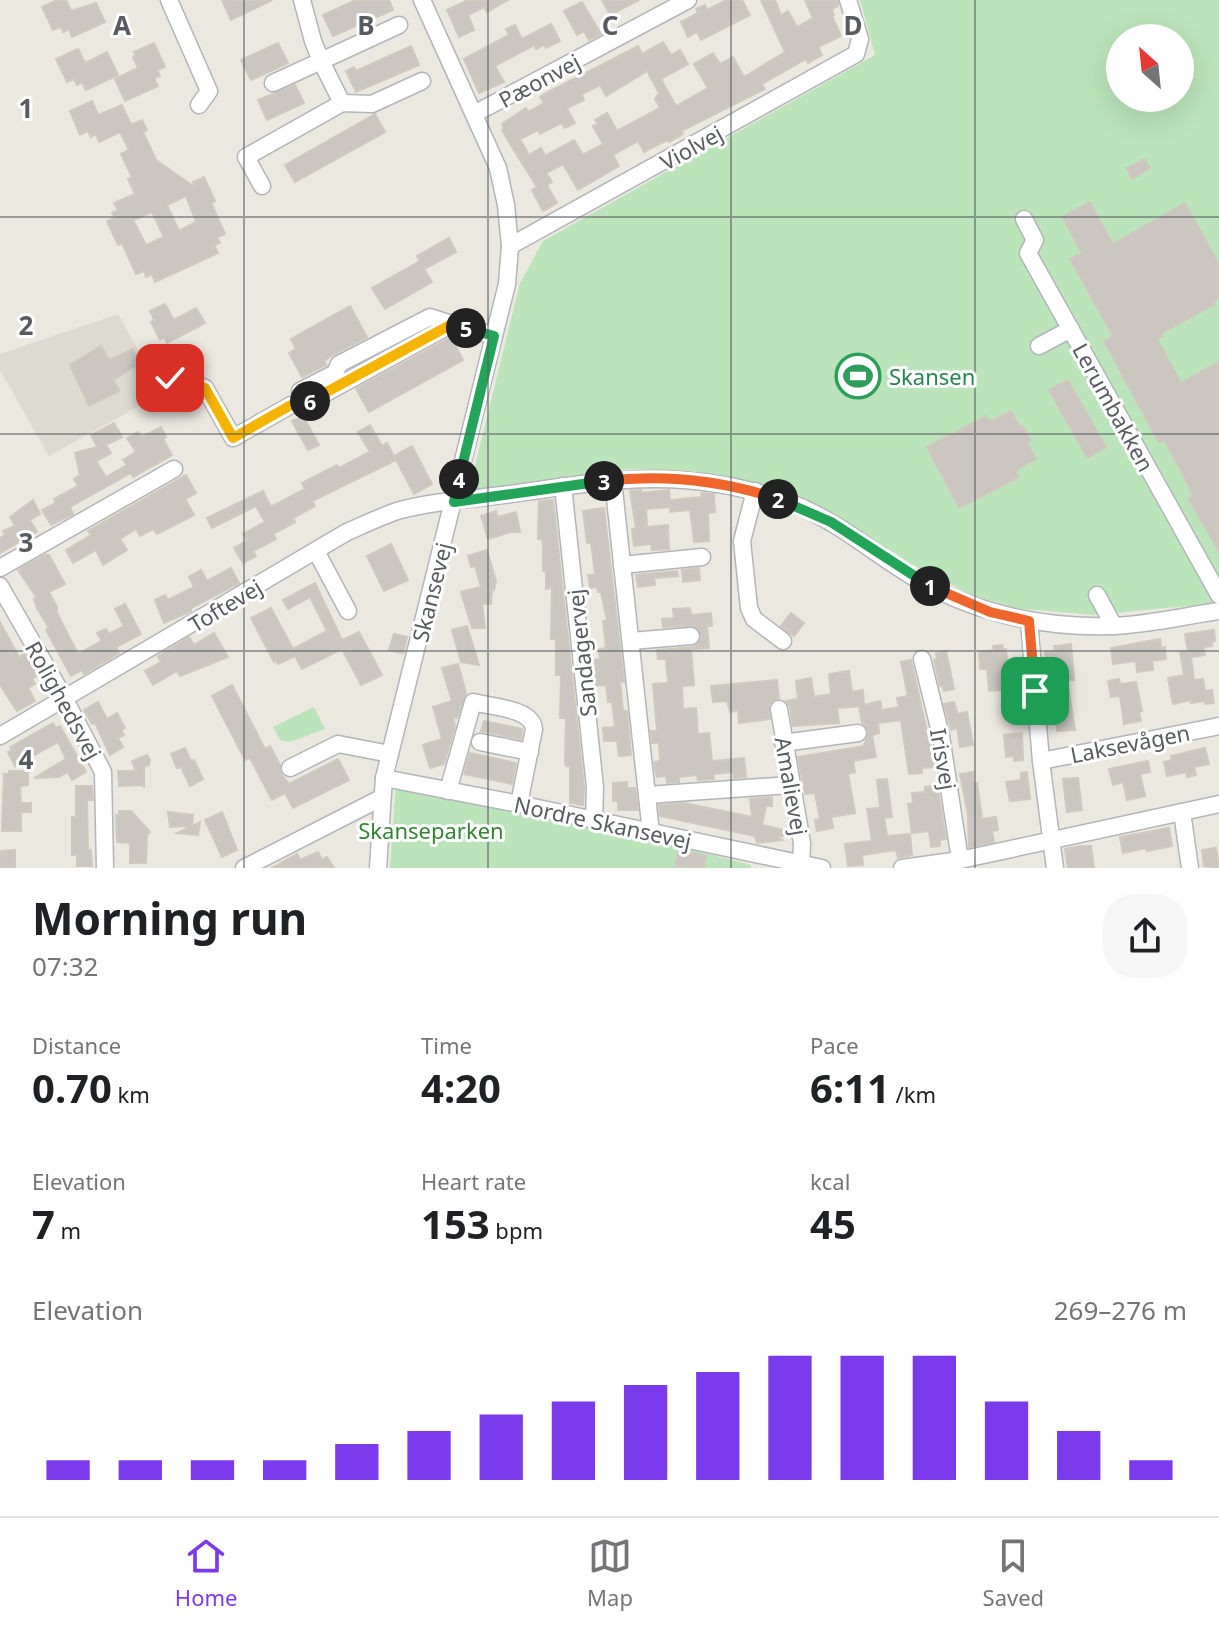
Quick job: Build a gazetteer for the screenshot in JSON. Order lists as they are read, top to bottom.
{
  "streets": {
    "street": [
      "Pæonvej",
      "Violvej",
      "Lerumbakken",
      "Skansevej",
      "Toftevej",
      "Sandagervej",
      "Rolighedsvej",
      "Laksevågen",
      "Irisvej",
      "Amalievej",
      "Nordre Skansevej"
    ]
  },
  "crossings": [
    ["Pæonvej", "Skansevej"],
    ["Violvej", "Skansevej"],
    ["Skansevej", "Toftevej"],
    ["Skansevej", "Nordre Skansevej"],
    ["Toftevej", "Rolighedsvej"],
    ["Sandagervej", "Nordre Skansevej"],
    ["Amalievej", "Nordre Skansevej"]
  ],
  "parks": ["Skanseparken"],
  "places": {
    "sports": ["Skansen"]
  },
  "north": "top left",
  "page": {
    "pins": [
      "5",
      "6",
      "4",
      "3",
      "2",
      "1"
    ],
    "heading": ["Morning run", "07:32"],
    "stats": [
      ["Distance", "0.70 km"],
      ["Time", "4:20"],
      ["Pace", "6:11 /km"],
      ["Elevation", "7 m"],
      ["Heart rate", "153 bpm"],
      ["kcal", "45"]
    ],
    "chart": ["Elevation", "269–276 m"],
    "tabs": ["Home", "Map", "Saved"]
  },
  "grid": {
    "columns": [
      "A",
      "B",
      "C",
      "D"
    ],
    "rows": [
      "1",
      "2",
      "3",
      "4"
    ]
  }
}
